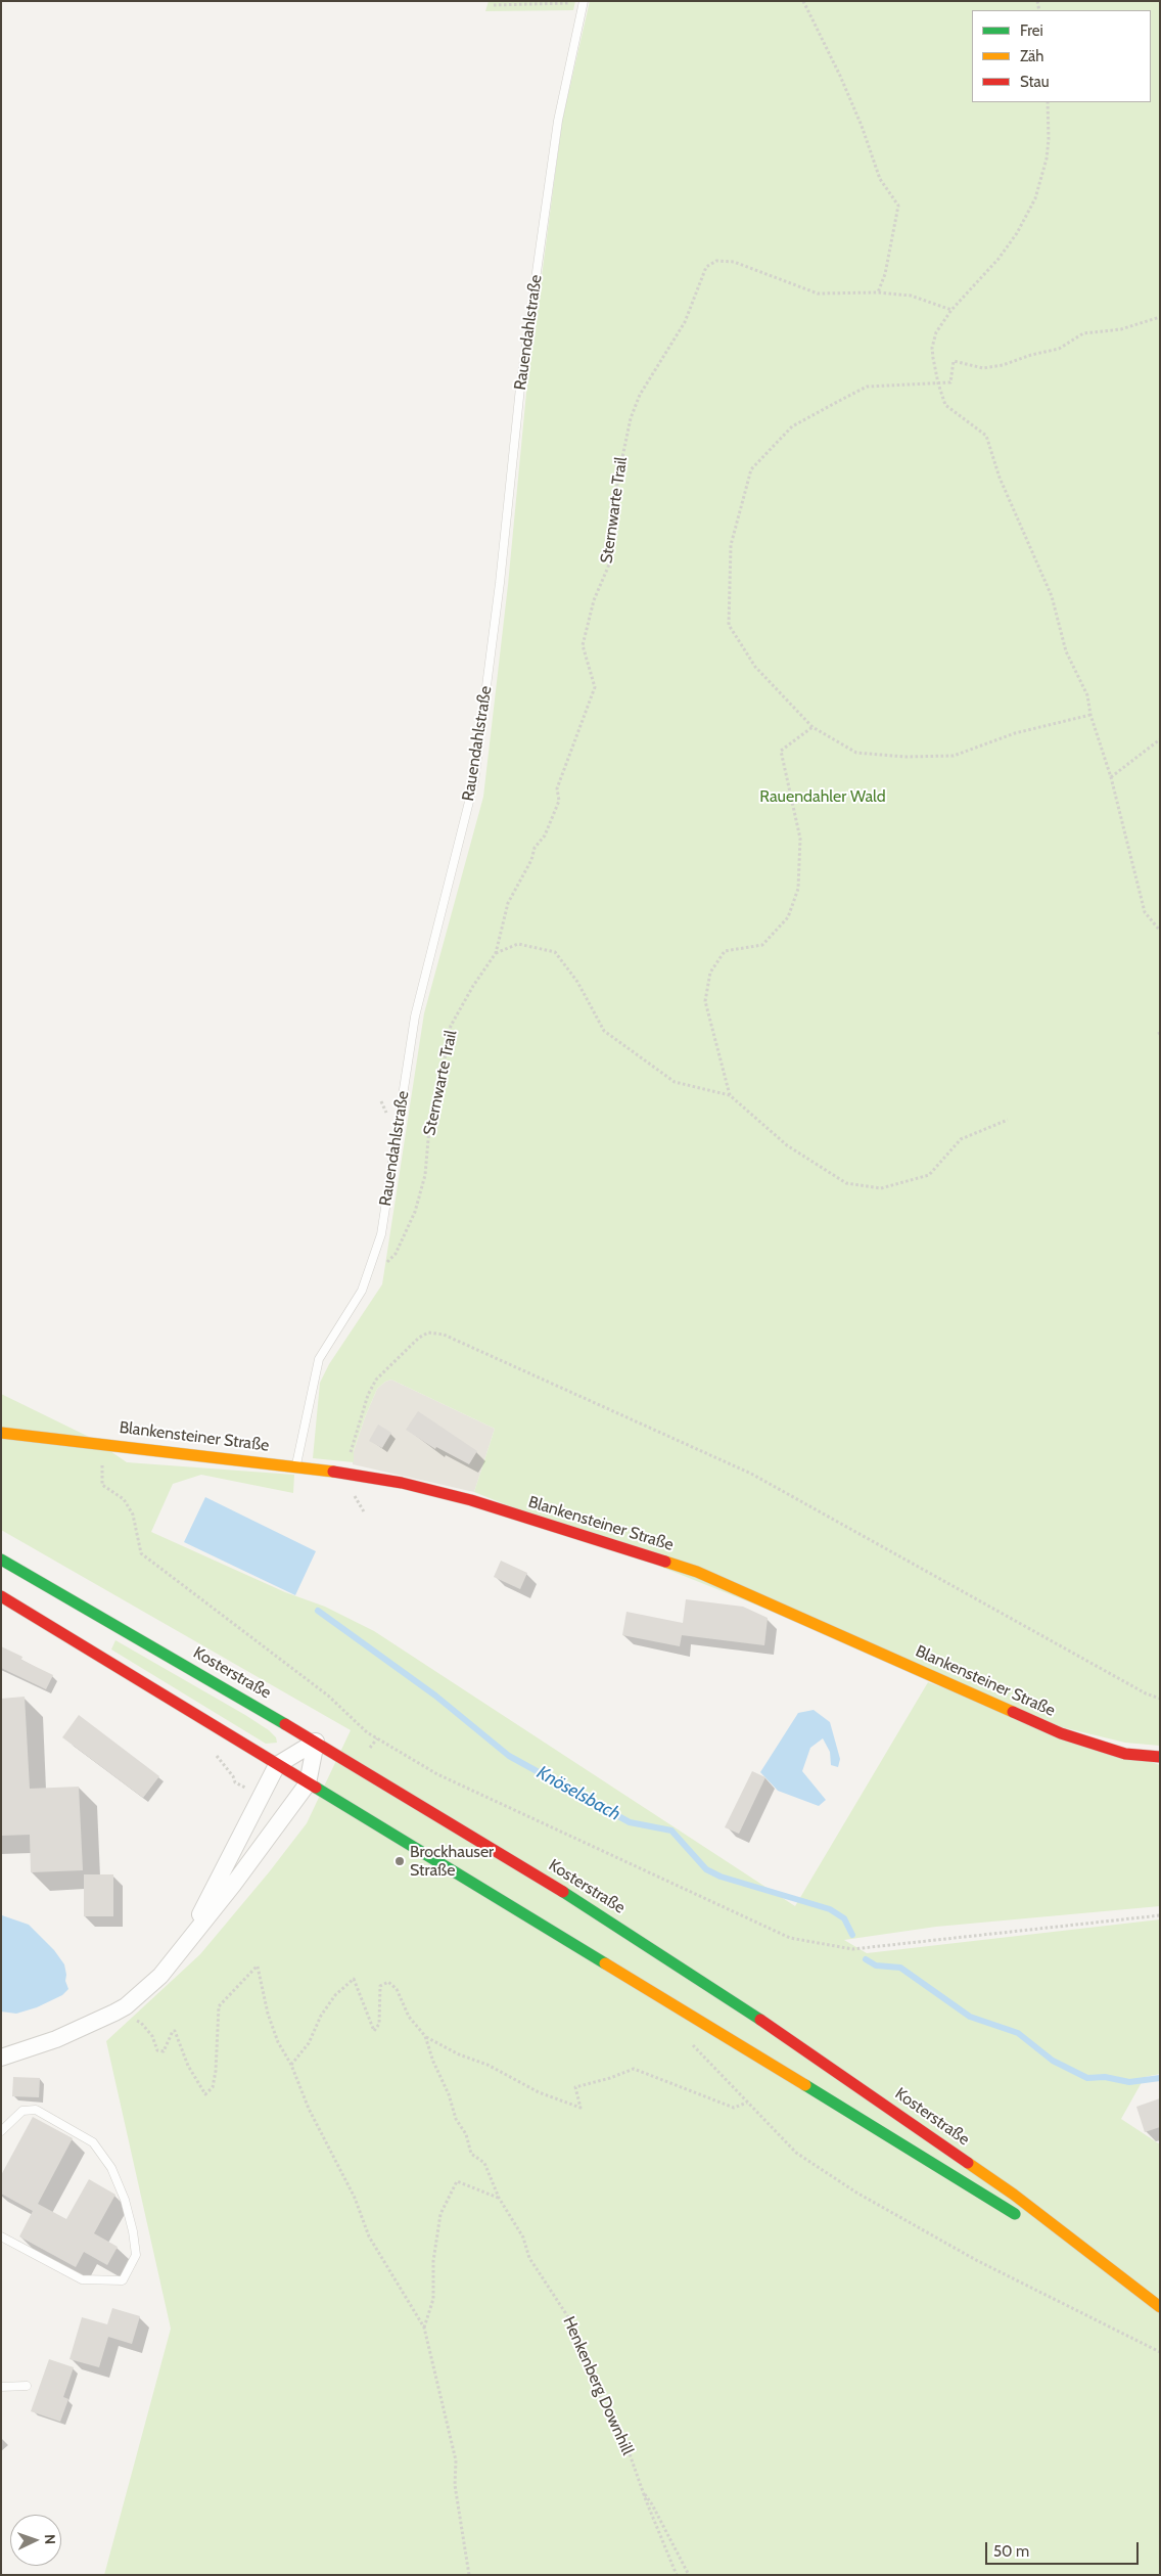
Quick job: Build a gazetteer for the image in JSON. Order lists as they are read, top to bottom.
{
  "streets": {
    "main road": ["Blankensteiner Straße", "Kosterstraße"],
    "lane": ["Rauendahlstraße"],
    "path": ["Sternwarte Trail", "Henkenberg Downhill"]
  },
  "crossings": [
    ["Rauendahlstraße", "Sternwarte Trail"],
    ["Rauendahlstraße", "Blankensteiner Straße"]
  ],
  "water": ["Knöselsbach"],
  "parks": ["Rauendahler Wald"],
  "places": ["Brockhauser Straße"],
  "legend": ["Frei", "Zäh", "Stau"],
  "scale_bar": "50 m",
  "north": "right"
}
